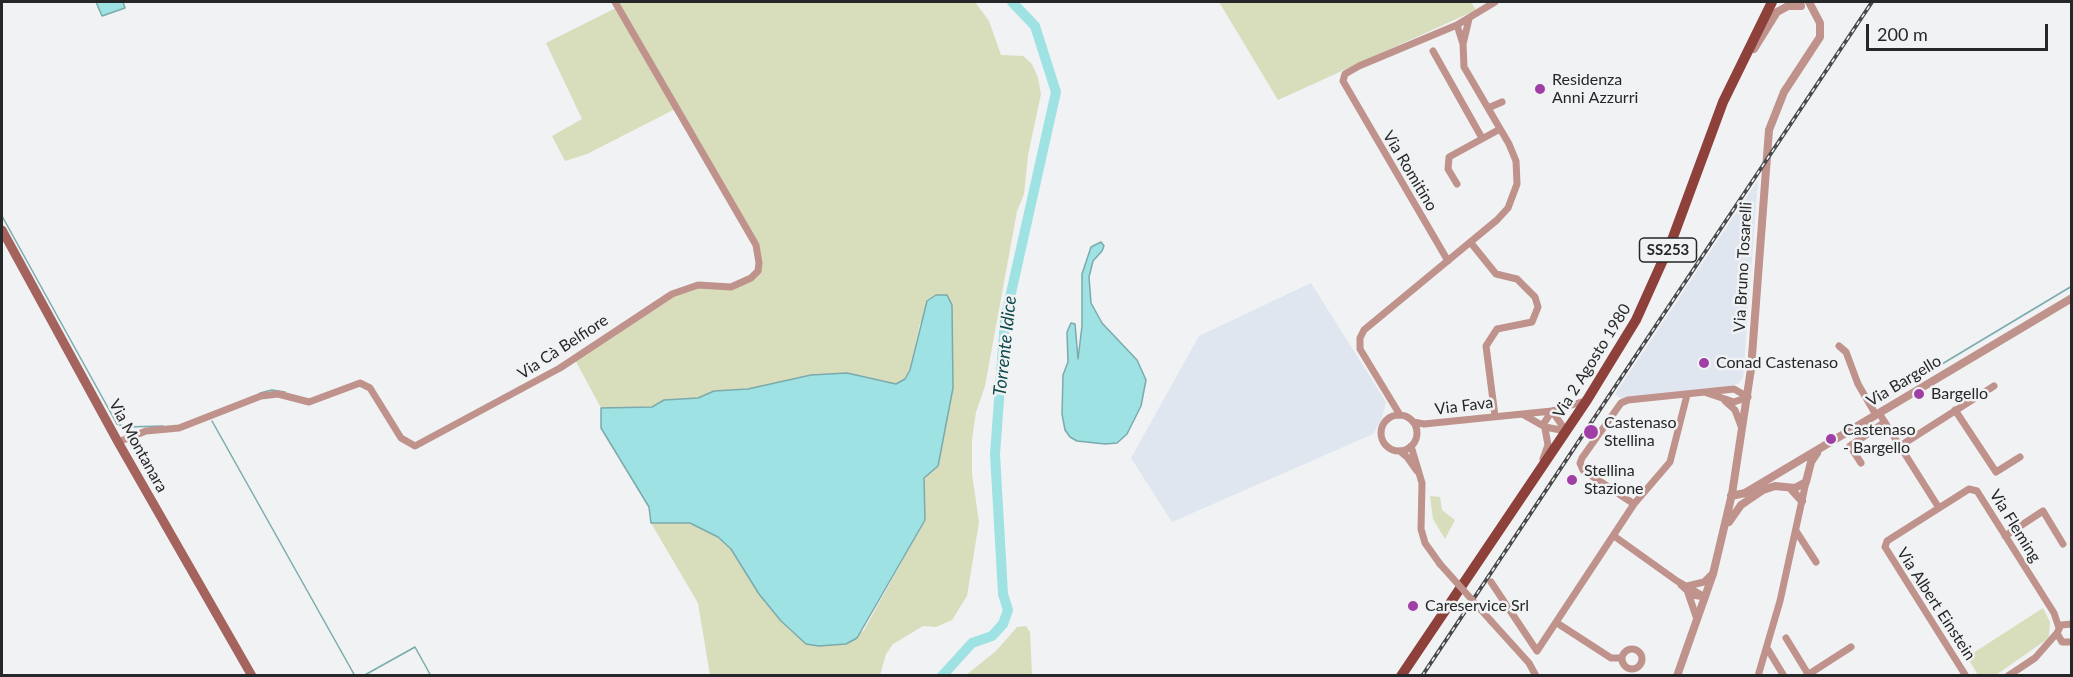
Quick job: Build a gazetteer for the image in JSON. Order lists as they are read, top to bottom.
{
  "streets": {
    "main road": ["SS253", "Via 2 Agosto 1980", "Via Montanara"],
    "street": [
      "Via Romitino",
      "Via Bruno Tosarelli",
      "Via Cà Belfiore",
      "Via Bargello",
      "Via Fava",
      "Via Fleming",
      "Via Albert Einstein"
    ]
  },
  "crossings": [
    ["Via Bruno Tosarelli", "Via 2 Agosto 1980"],
    ["Via Bruno Tosarelli", "Via Bargello"],
    ["Via Cà Belfiore", "Via Montanara"],
    ["Via 2 Agosto 1980", "Via Fava"],
    ["Via Fleming", "Via Albert Einstein"]
  ],
  "water": ["Torrente Idice"],
  "places": [
    "Residenza Anni Azzurri",
    "Conad Castenaso",
    "Bargello",
    "Castenaso Stellina",
    "Castenaso - Bargello",
    "Stellina Stazione",
    "Careservice Srl"
  ],
  "scale_bar": "200 m"
}
